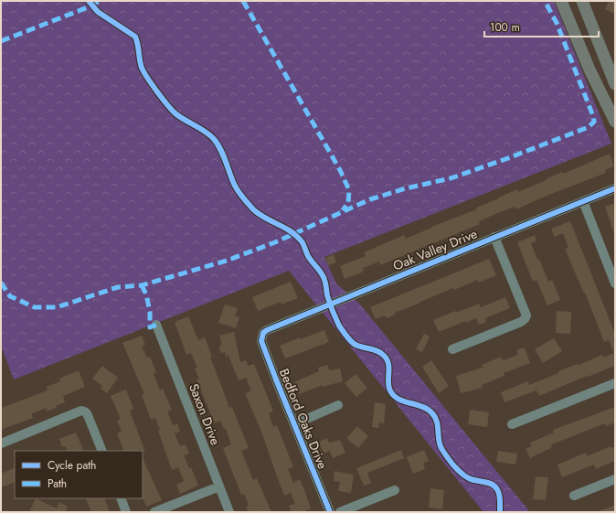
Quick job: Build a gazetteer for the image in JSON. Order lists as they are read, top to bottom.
{
  "streets": {
    "street": ["Oak Valley Drive", "Saxon Drive", "Bedford Oaks Drive"]
  },
  "crossings": [
    ["Oak Valley Drive", "Bedford Oaks Drive"]
  ],
  "legend": ["Cycle path", "Path"],
  "scale_bar": "100 m"
}
